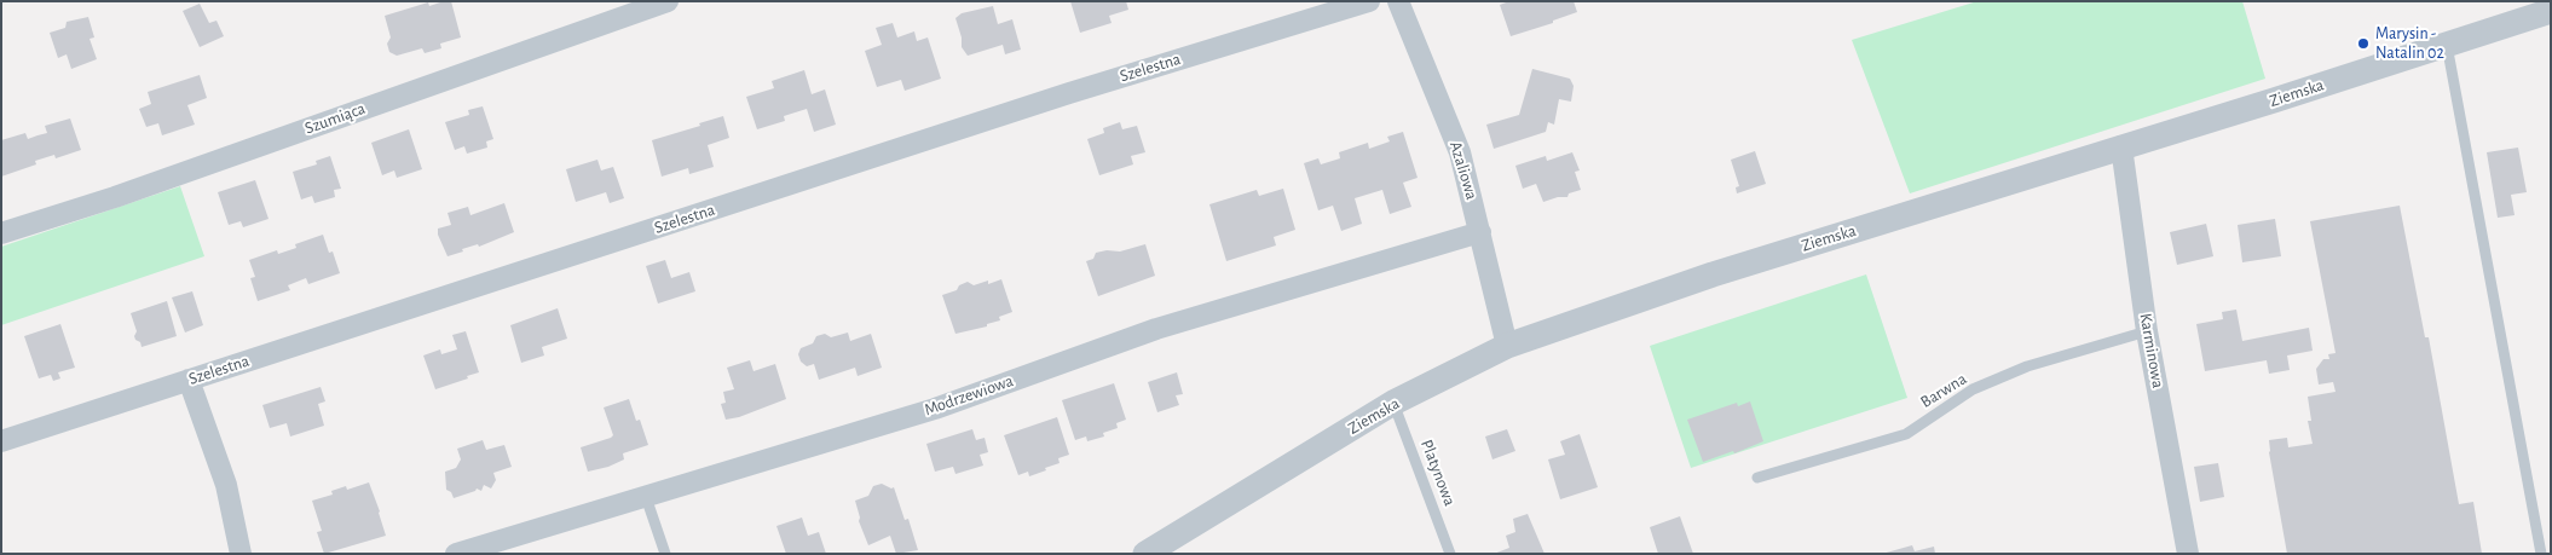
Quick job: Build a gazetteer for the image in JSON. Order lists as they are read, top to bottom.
{
  "streets": {
    "street": [
      "Szelestna",
      "Ziemska",
      "Szumiąca",
      "Azaliowa",
      "Karminowa",
      "Modrzewiowa"
    ],
    "lane": ["Barwna", "Platynowa"]
  },
  "crossings": [
    ["Ziemska", "Azaliowa"],
    ["Ziemska", "Karminowa"],
    ["Ziemska", "Platynowa"],
    ["Azaliowa", "Modrzewiowa"],
    ["Karminowa", "Barwna"]
  ],
  "places": ["Marysin - Natalin 02"]
}
